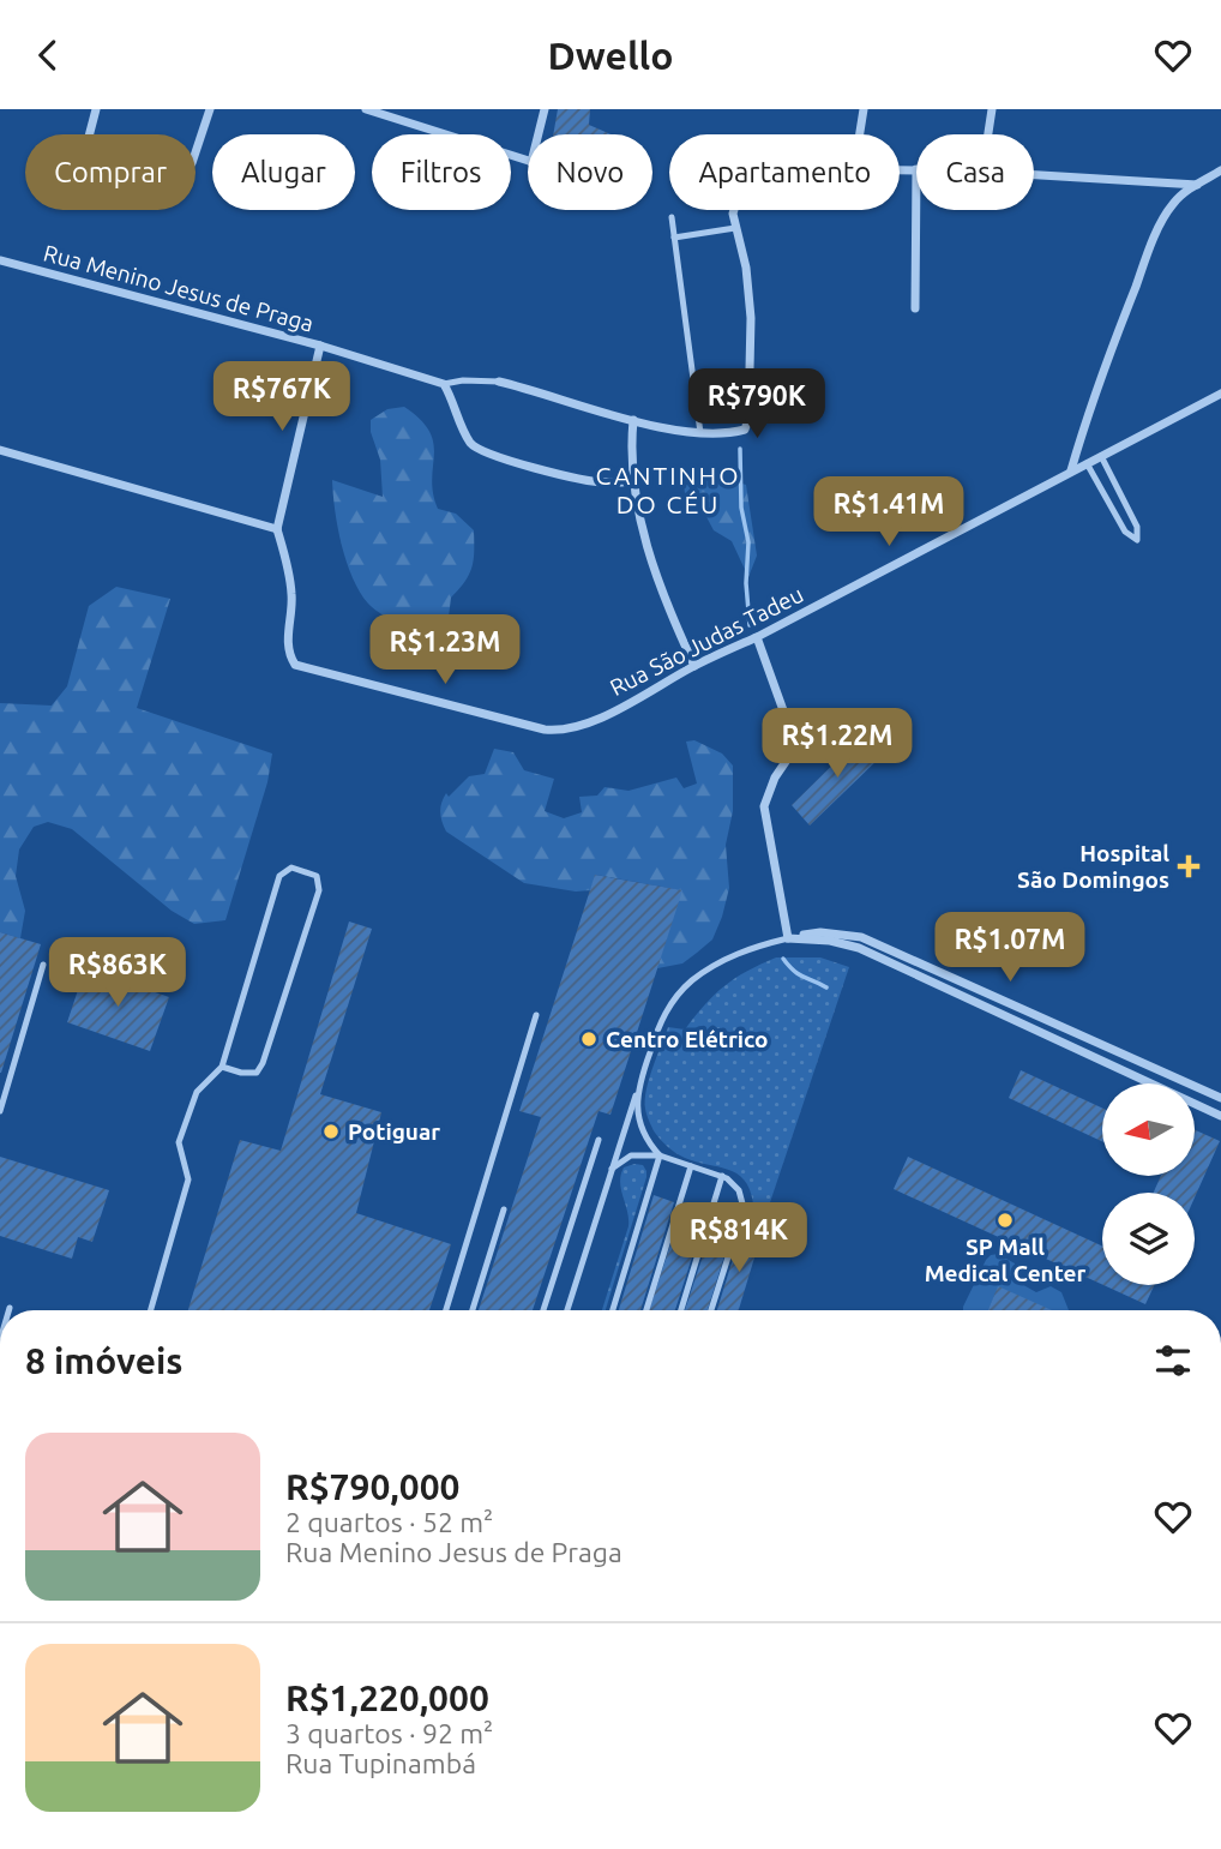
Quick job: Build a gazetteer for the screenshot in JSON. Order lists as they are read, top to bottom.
{
  "streets": {
    "street": ["Rua Menino Jesus de Praga", "Rua São Judas Tadeu"]
  },
  "districts": ["CANTINHO DO CÉU"],
  "places": {
    "health": ["Hospital São Domingos"],
    "other": ["Centro Elétrico", "Potiguar", "SP Mall Medical Center"]
  },
  "north": "left",
  "page": {
    "header": "Dwello",
    "chip": [
      "Comprar",
      "Alugar",
      "Filtros",
      "Novo",
      "Apartamento",
      "Casa"
    ],
    "price": [
      "R$767K",
      "R$790K",
      "R$1.41M",
      "R$1.23M",
      "R$1.22M",
      "R$1.07M",
      "R$863K",
      "R$814K"
    ],
    "heading": "8 imóveis",
    "list": [
      {
        "name": "R$790,000",
        "note": "2 quartos · 52 m² · Rua Menino Jesus de Praga"
      },
      {
        "name": "R$1,220,000",
        "note": "3 quartos · 92 m² · Rua Tupinambá"
      }
    ]
  }
}
